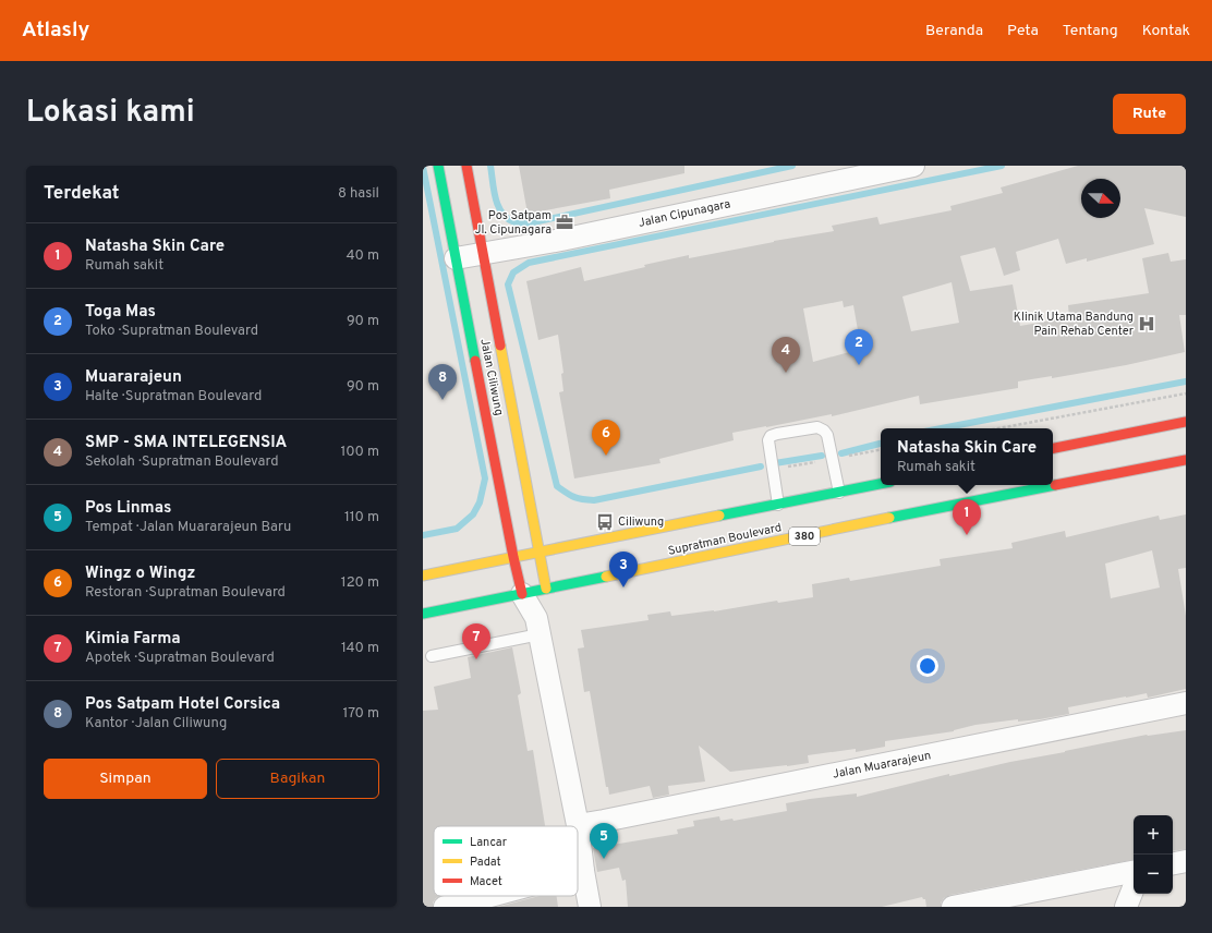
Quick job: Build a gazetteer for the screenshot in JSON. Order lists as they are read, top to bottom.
{
  "streets": {
    "main road": ["Jalan Ciliwung", "380", "Supratman Boulevard"],
    "street": ["Jalan Cipunagara", "Jalan Muararajeun"]
  },
  "crossings": [
    ["Jalan Cipunagara", "Jalan Ciliwung"],
    ["Jalan Ciliwung", "Supratman Boulevard"]
  ],
  "places": {
    "office": ["Pos Satpam Jl. Cipunagara"],
    "hospital": ["Klinik Utama Bandung Pain Rehab Center"],
    "bus stop": ["Ciliwung"]
  },
  "legend": ["Lancar", "Padat", "Macet"],
  "north": "right",
  "page": {
    "header": "Atlasly",
    "nav": [
      "Beranda",
      "Peta",
      "Tentang",
      "Kontak"
    ],
    "title": "Lokasi kami",
    "buttons": [
      "Rute",
      ["Simpan", "Bagikan"]
    ],
    "heading": ["Terdekat", "8 hasil"],
    "list": [
      {
        "mark": "1",
        "name": "Natasha Skin Care",
        "note": "Rumah sakit",
        "value": "40 m"
      },
      {
        "mark": "2",
        "name": "Toga Mas",
        "note": "Toko · Supratman Boulevard",
        "value": "90 m"
      },
      {
        "mark": "3",
        "name": "Muararajeun",
        "note": "Halte · Supratman Boulevard",
        "value": "90 m"
      },
      {
        "mark": "4",
        "name": "SMP - SMA INTELEGENSIA",
        "note": "Sekolah · Supratman Boulevard",
        "value": "100 m"
      },
      {
        "mark": "5",
        "name": "Pos Linmas",
        "note": "Tempat · Jalan Muararajeun Baru",
        "value": "110 m"
      },
      {
        "mark": "6",
        "name": "Wingz o Wingz",
        "note": "Restoran · Supratman Boulevard",
        "value": "120 m"
      },
      {
        "mark": "7",
        "name": "Kimia Farma",
        "note": "Apotek · Supratman Boulevard",
        "value": "140 m"
      },
      {
        "mark": "8",
        "name": "Pos Satpam Hotel Corsica",
        "note": "Kantor · Jalan Ciliwung",
        "value": "170 m"
      }
    ],
    "pins": [
      "2",
      "4",
      "8",
      "6",
      "1",
      "3",
      "7",
      "5"
    ],
    "popup": ["Natasha Skin Care", "Rumah sakit"],
    "map_buttons": ["+", "−"]
  }
}
